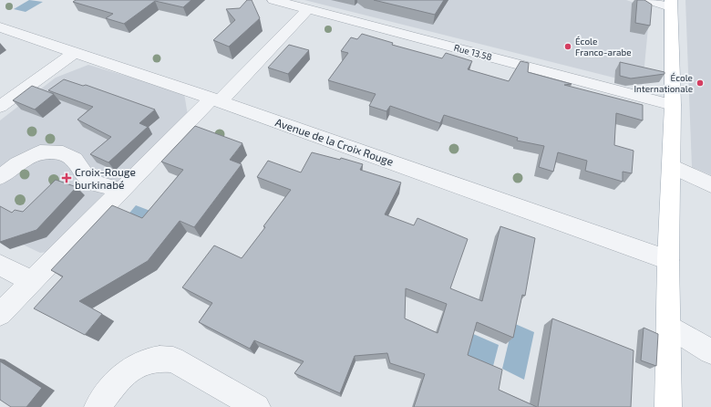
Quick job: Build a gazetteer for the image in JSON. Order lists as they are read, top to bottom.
{
  "streets": {
    "street": ["Rue 13.58", "Avenue de la Croix Rouge"]
  },
  "places": {
    "other": ["École Franco-arabe", "École Internationale"],
    "health": ["Croix-Rouge burkinabé"]
  }
}
